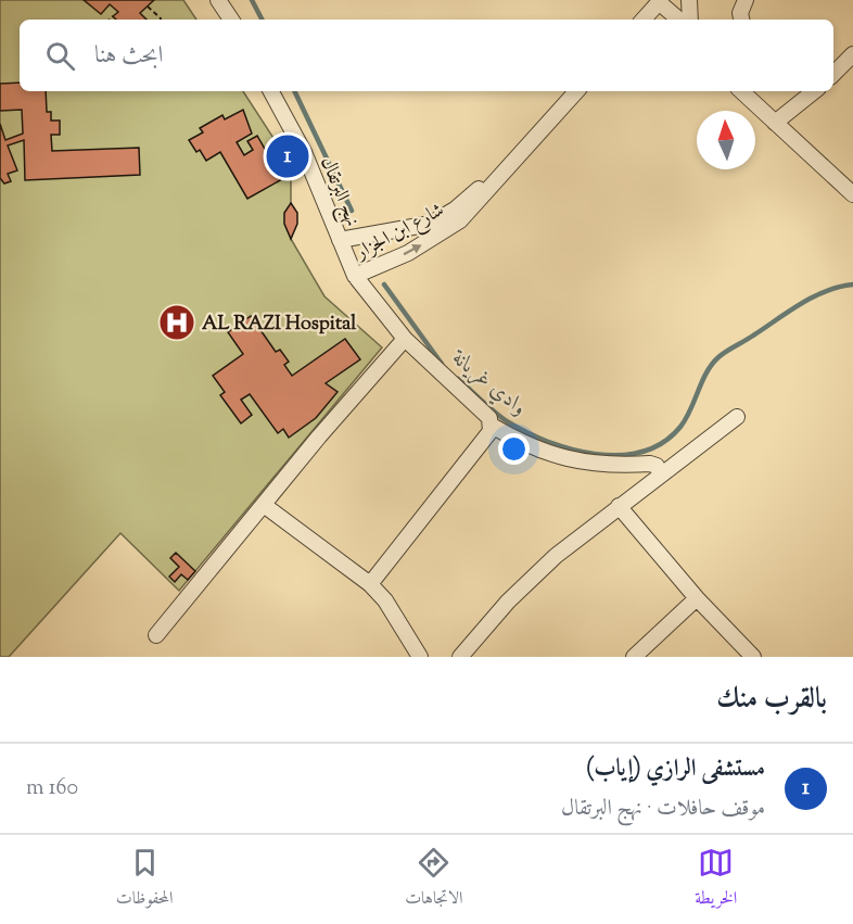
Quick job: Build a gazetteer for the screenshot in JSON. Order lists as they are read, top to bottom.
{
  "streets": {
    "street": ["نهج البرتقال", "شارع ابن الجزار"]
  },
  "crossings": [
    ["نهج البرتقال", "شارع ابن الجزار"]
  ],
  "water": ["وادي غريانة"],
  "places": {
    "hospital": ["AL RAZI Hospital"]
  },
  "north": "top",
  "page": {
    "search": "ابحث هنا",
    "pins": "1",
    "heading": "بالقرب منك",
    "list": [
      {
        "mark": "1",
        "name": "مستشفى الرازي (إياب)",
        "note": "موقف حافلات · نهج البرتقال",
        "value": "160 m"
      }
    ],
    "nav": ["الخريطة", "الاتجاهات", "المحفوظات"]
  }
}
